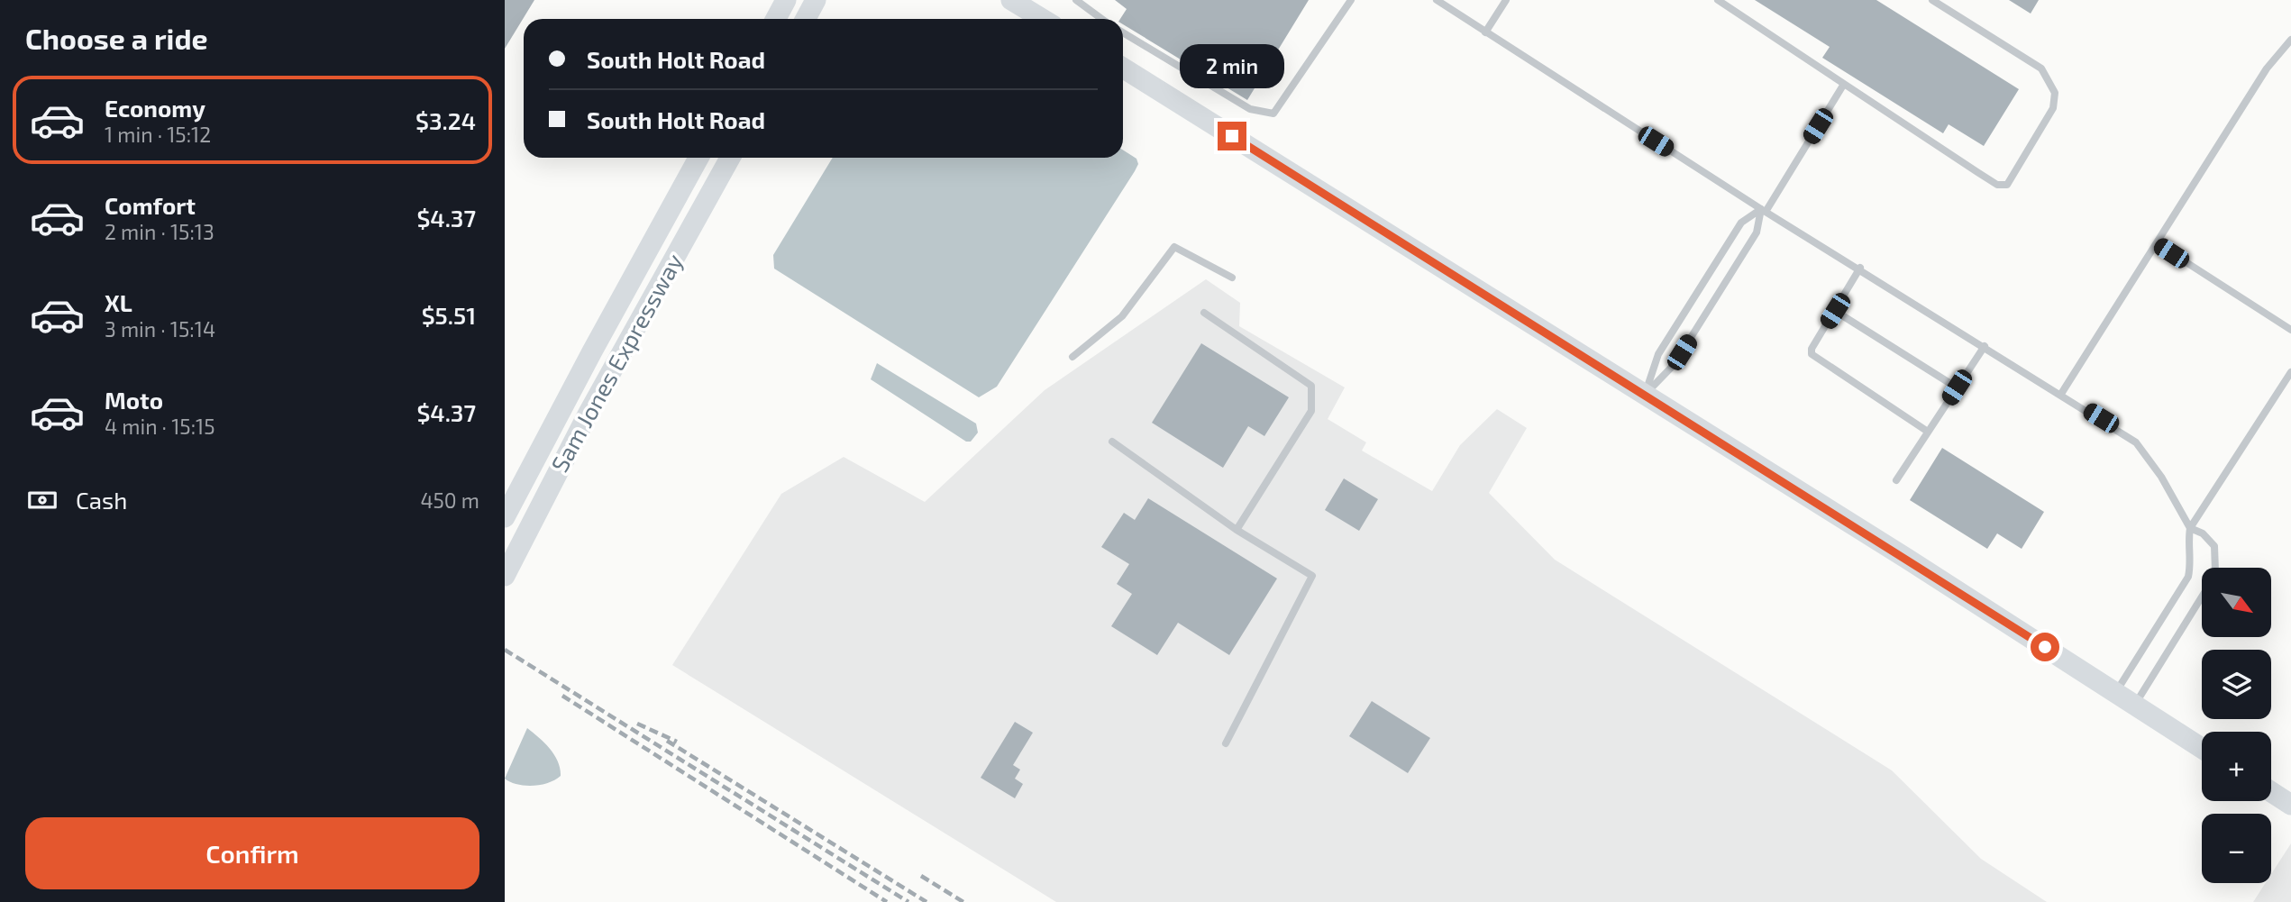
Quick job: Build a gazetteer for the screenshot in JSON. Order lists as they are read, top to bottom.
{
  "streets": {
    "main road": ["Sam Jones Expressway"]
  },
  "north": "bottom right",
  "page": {
    "heading": "Choose a ride",
    "banner": ["South Holt Road", "South Holt Road"],
    "bubble": "2 min",
    "list": [
      {
        "name": "Economy",
        "note": "1 min · 15:12",
        "value": "$3.24"
      },
      {
        "name": "Comfort",
        "note": "2 min · 15:13",
        "value": "$4.37"
      },
      {
        "name": "XL",
        "note": "3 min · 15:14",
        "value": "$5.51"
      },
      {
        "name": "Moto",
        "note": "4 min · 15:15",
        "value": "$4.37"
      }
    ],
    "pay": ["Cash", "450 m"],
    "map_buttons": ["+", "−"],
    "buttons": "Confirm"
  }
}
